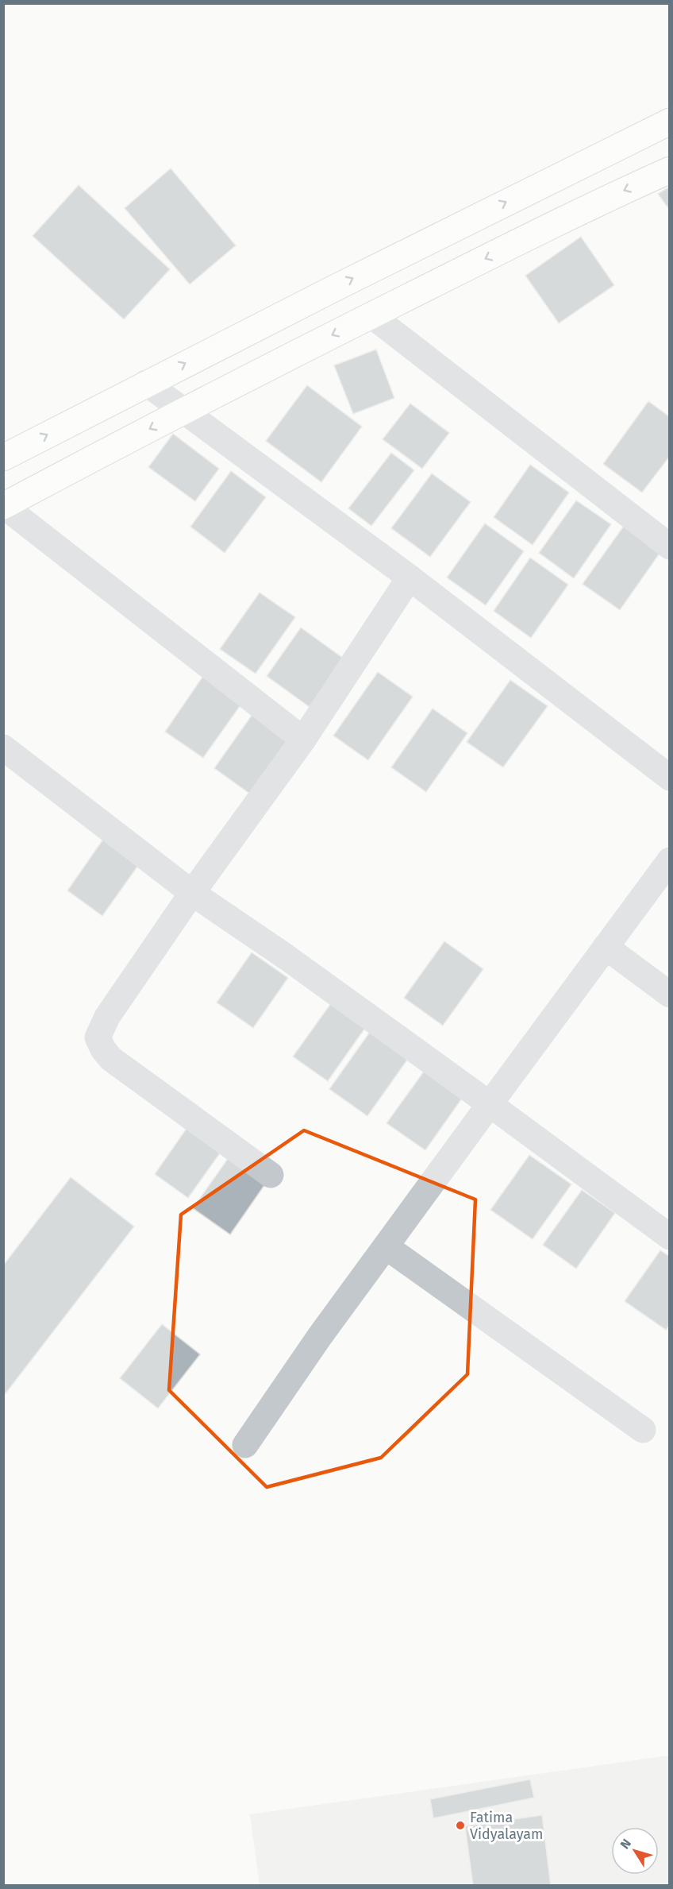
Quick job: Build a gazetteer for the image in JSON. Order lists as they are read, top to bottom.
{
  "places": ["Fatima Vidyalayam"],
  "north": "top left"
}
